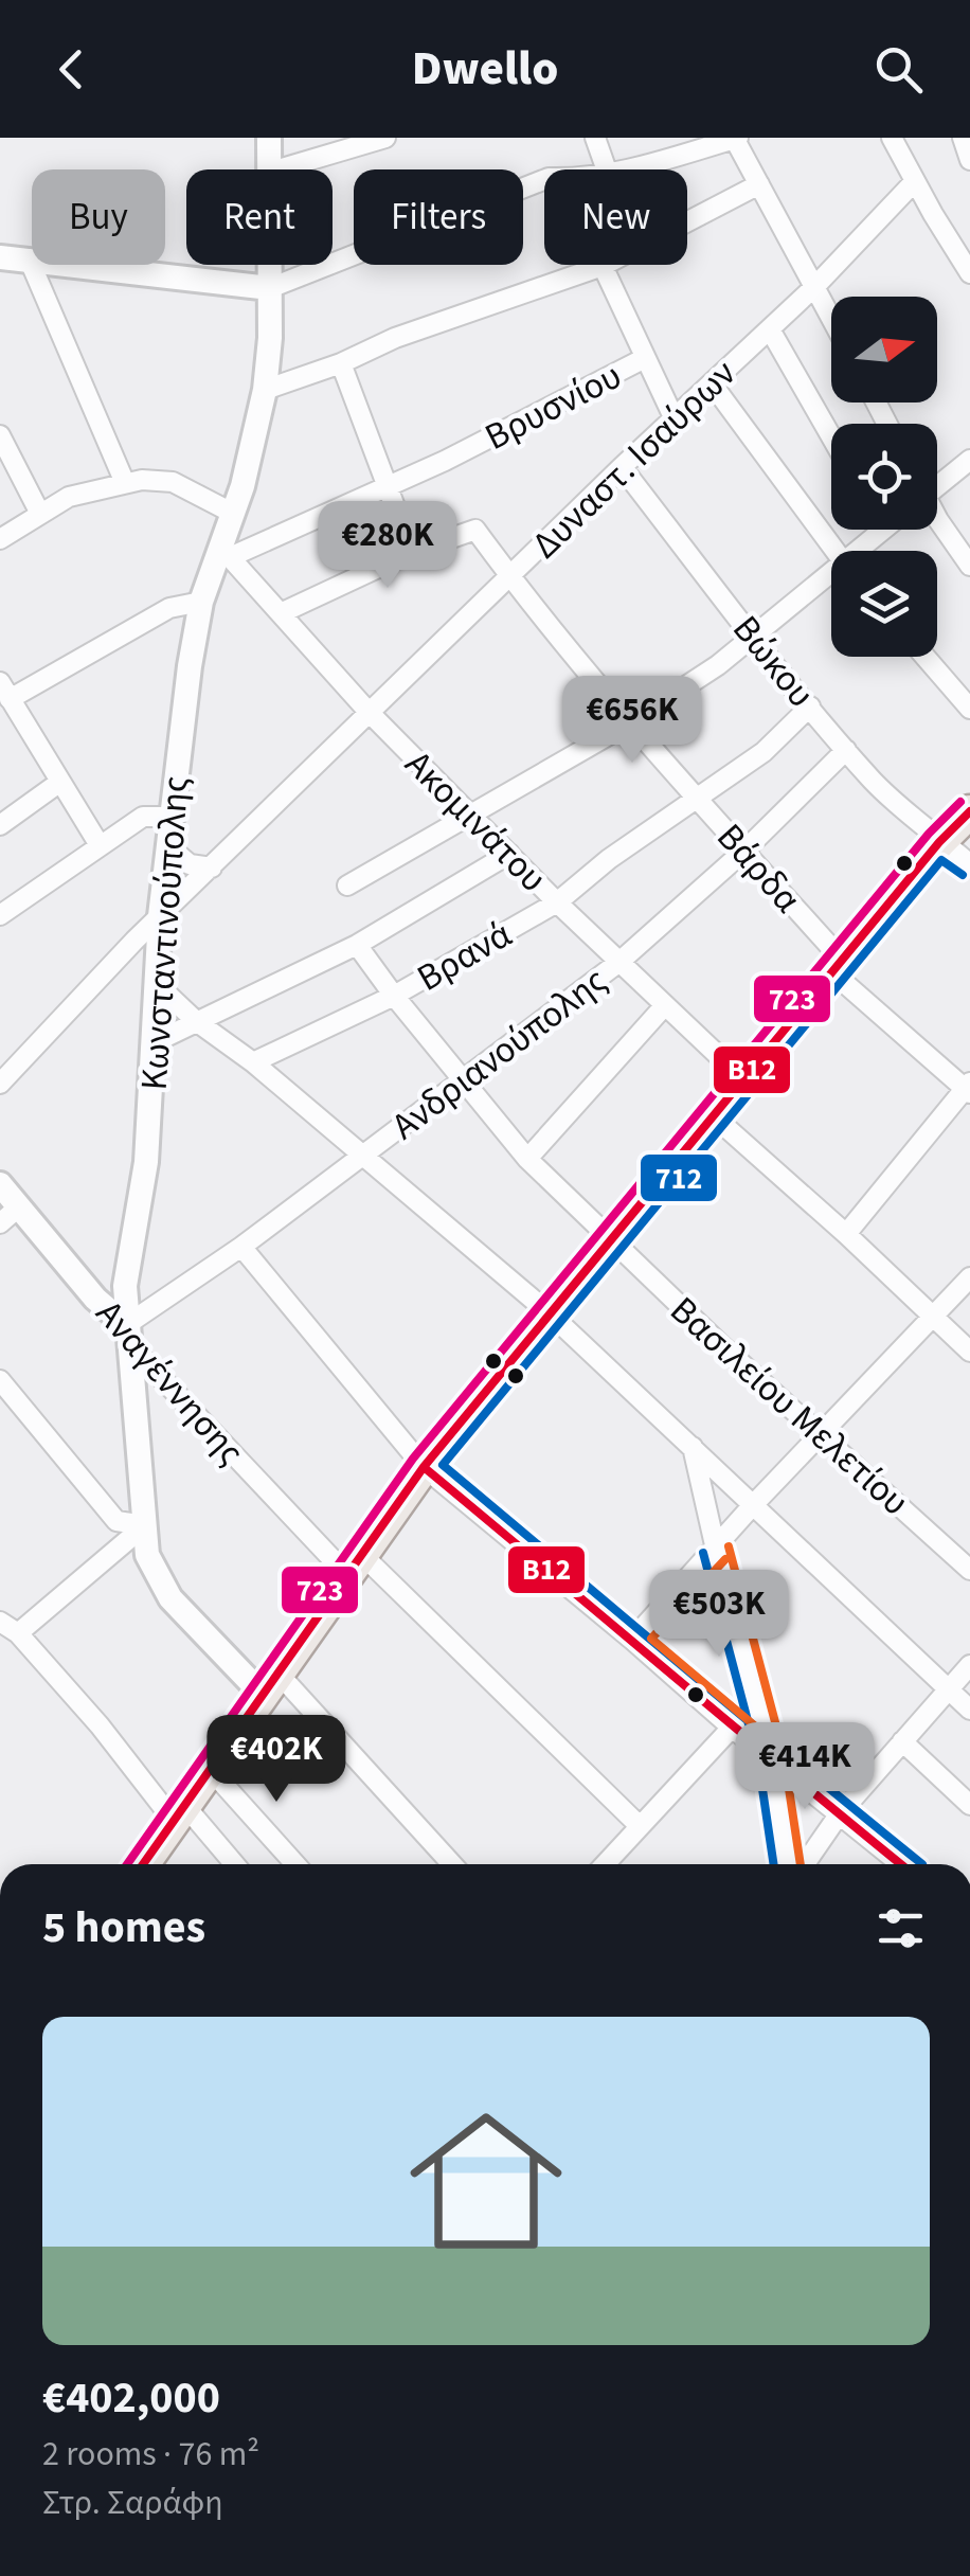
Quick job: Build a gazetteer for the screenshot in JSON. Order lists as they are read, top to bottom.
{
  "streets": {
    "street": [
      "Βρυσνίου",
      "Δυναστ. Ισαύρων",
      "Βώκου",
      "Ακομινάτου",
      "Βάρδα",
      "Κωνσταντινούπολης",
      "Βρανά",
      "Ανδριανούπολης",
      "Αναγέννησης",
      "Βασιλείου Μελετίου"
    ]
  },
  "crossings": [
    ["Βρυσνίου", "Ακομινάτου"],
    ["Βρυσνίου", "Κωνσταντινούπολης"],
    ["Δυναστ. Ισαύρων", "Βώκου"],
    ["Δυναστ. Ισαύρων", "Ακομινάτου"],
    ["Δυναστ. Ισαύρων", "Βάρδα"],
    ["Δυναστ. Ισαύρων", "Κωνσταντινούπολης"],
    ["Βώκου", "Βρανά"],
    ["Βώκου", "Ανδριανούπολης"],
    ["Ακομινάτου", "Κωνσταντινούπολης"],
    ["Ακομινάτου", "Βρανά"],
    ["Ακομινάτου", "Ανδριανούπολης"],
    ["Βάρδα", "Βρανά"],
    ["Βάρδα", "Ανδριανούπολης"],
    ["Κωνσταντινούπολης", "Ανδριανούπολης"],
    ["Κωνσταντινούπολης", "Αναγέννησης"],
    ["Βρανά", "Βασιλείου Μελετίου"],
    ["Ανδριανούπολης", "Αναγέννησης"],
    ["Ανδριανούπολης", "Βασιλείου Μελετίου"]
  ],
  "lines": ["transit line 723", "transit line Β12", "transit line 712"],
  "north": "right",
  "page": {
    "header": "Dwello",
    "chip": [
      "Buy",
      "Rent",
      "Filters",
      "New"
    ],
    "price": [
      "€280K",
      "€656K",
      "€503K",
      "€402K",
      "€414K"
    ],
    "heading": "5 homes",
    "list": [
      {
        "name": "€402,000",
        "note": "2 rooms · 76 m² · Στρ. Σαράφη"
      }
    ]
  }
}
